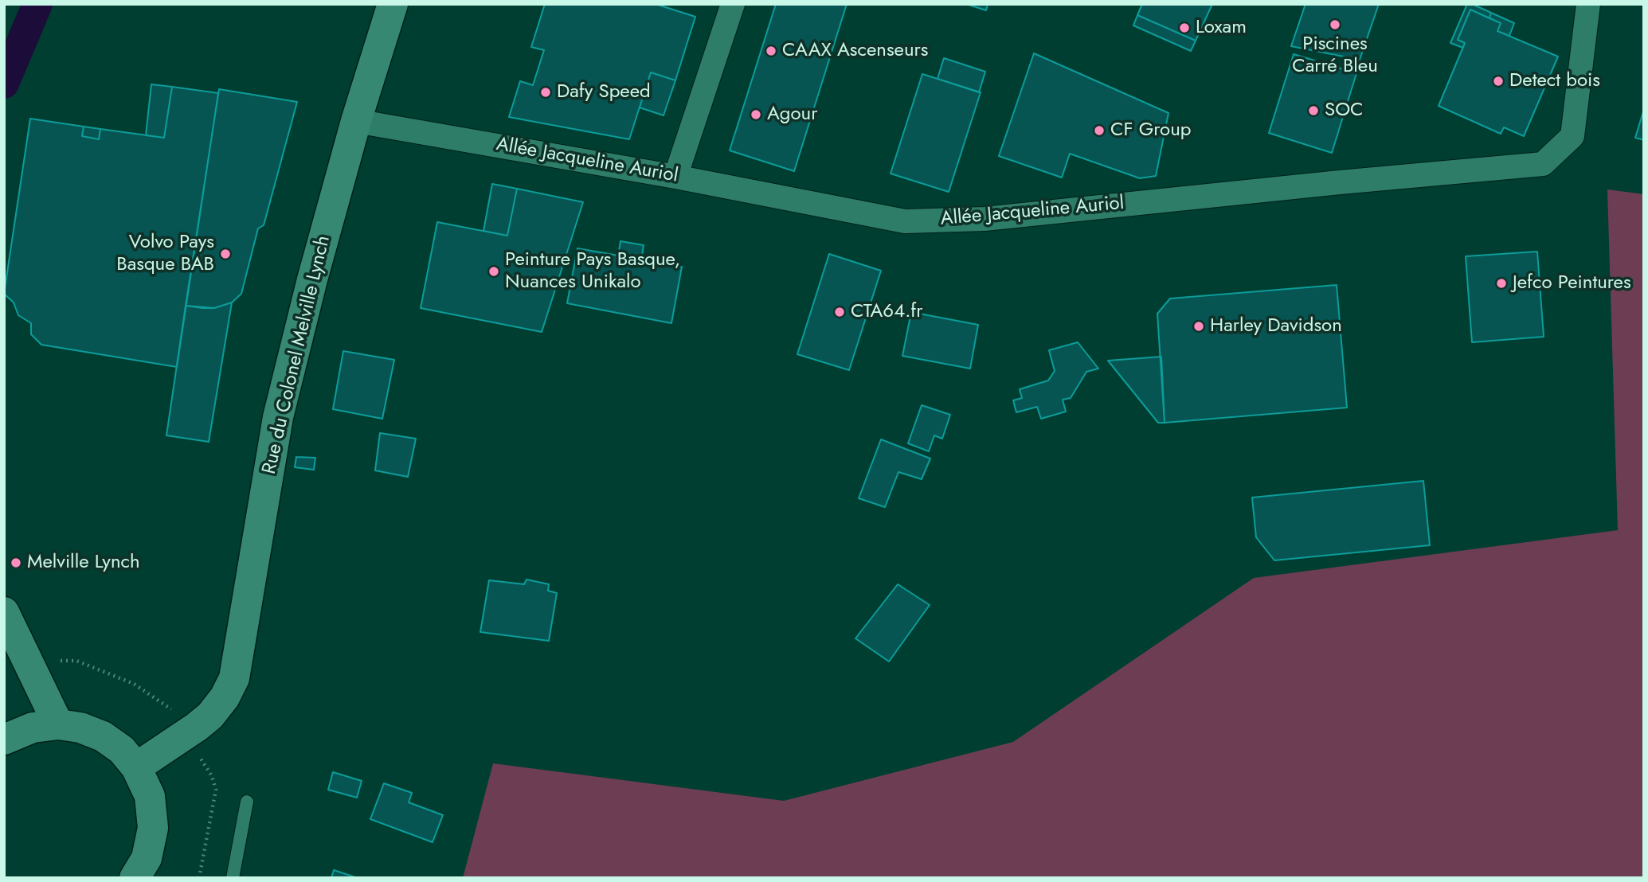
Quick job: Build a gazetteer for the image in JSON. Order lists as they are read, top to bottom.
{
  "streets": {
    "street": ["Allée Jacqueline Auriol", "Rue du Colonel Melville Lynch"]
  },
  "crossings": [
    ["Allée Jacqueline Auriol", "Rue du Colonel Melville Lynch"]
  ],
  "places": [
    "Piscines Carré Bleu",
    "Loxam",
    "CAAX Ascenseurs",
    "Detect bois",
    "Dafy Speed",
    "SOC",
    "Agour",
    "CF Group",
    "Volvo Pays Basque BAB",
    "Peinture Pays Basque, Nuances Unikalo",
    "Jefco Peintures",
    "CTA64.fr",
    "Harley Davidson",
    "Melville Lynch"
  ]
}
